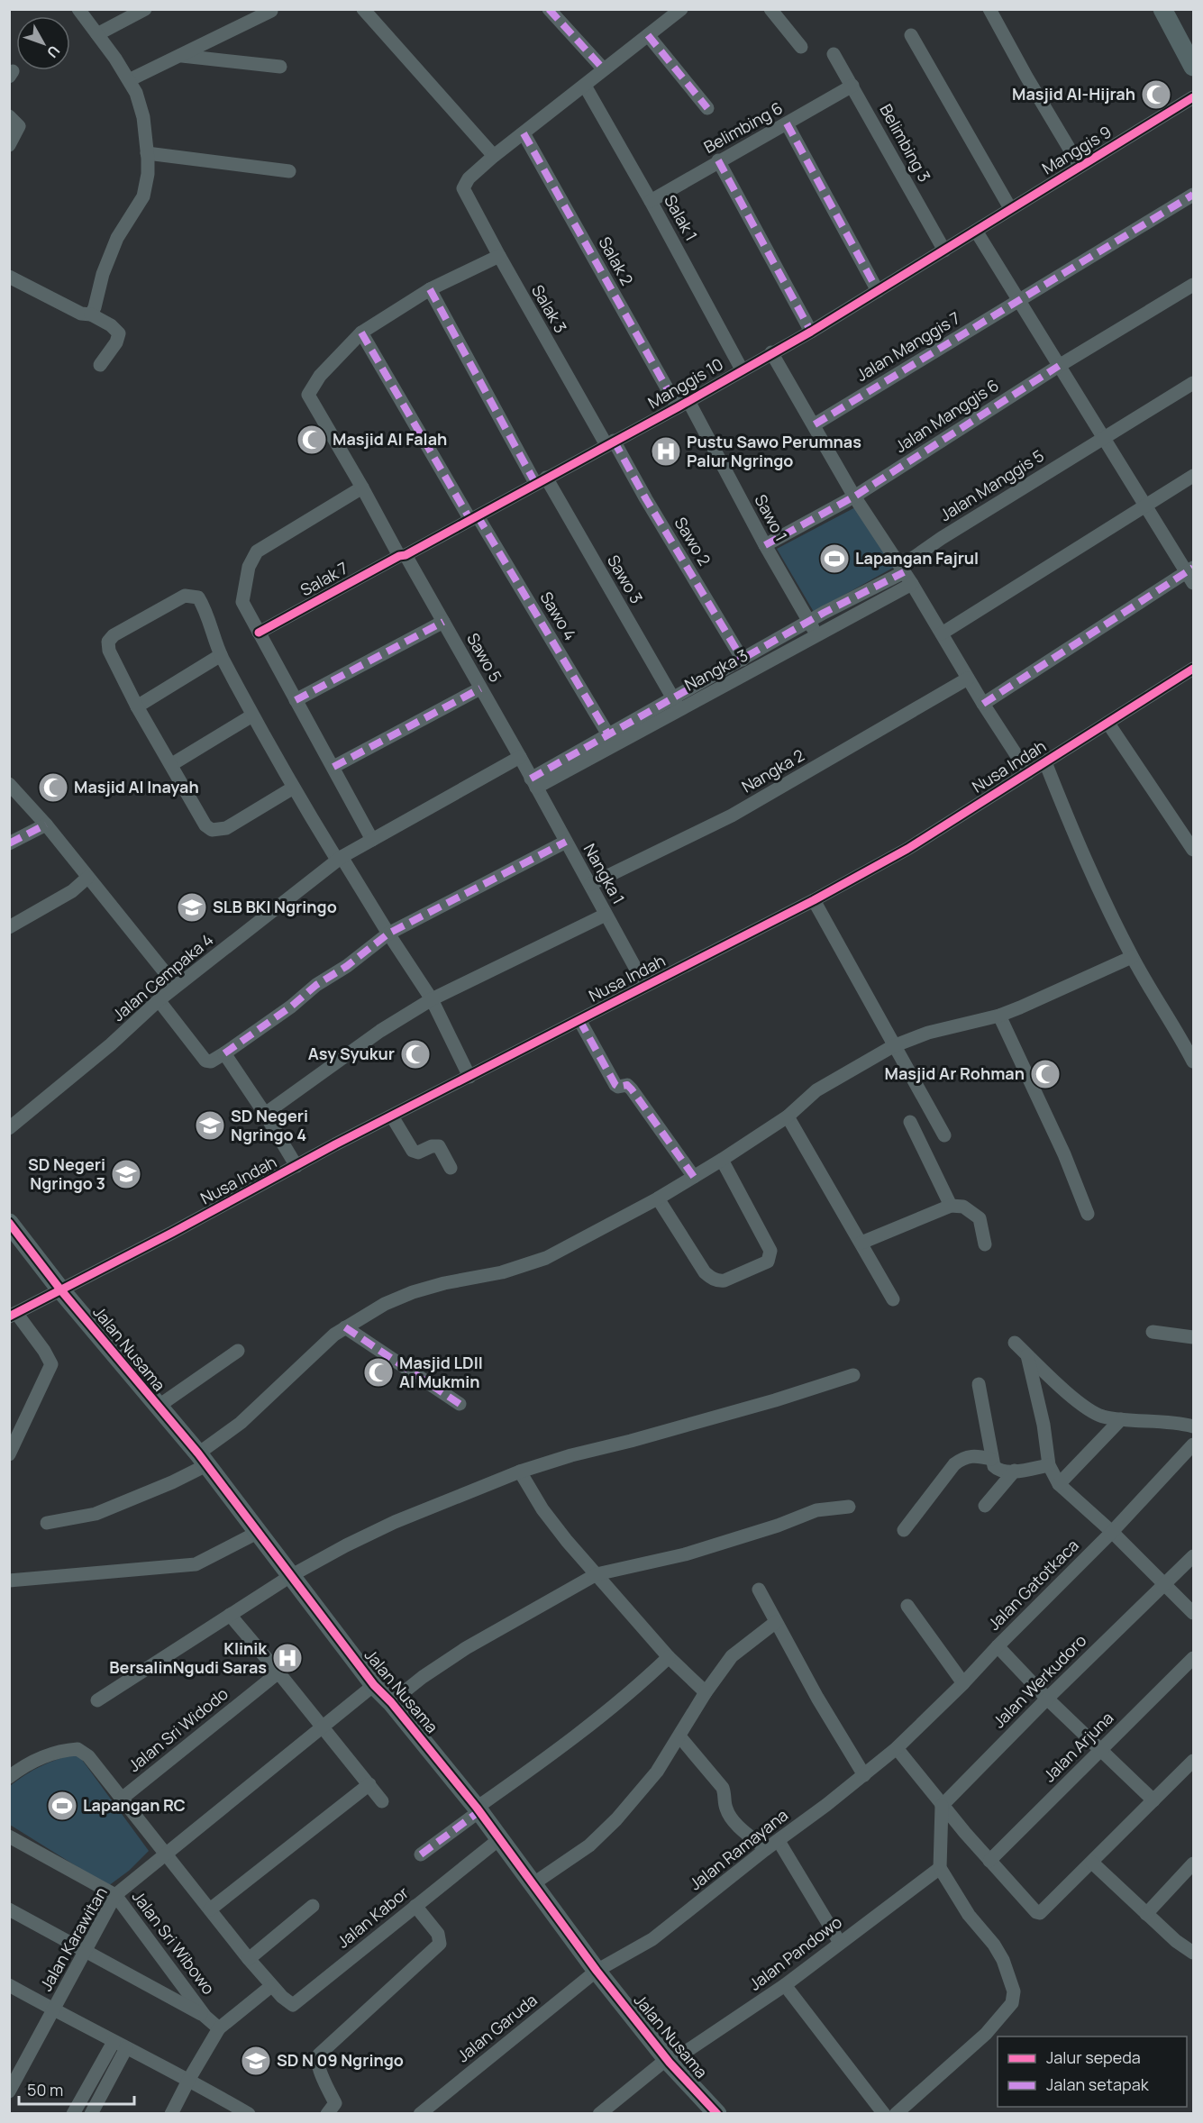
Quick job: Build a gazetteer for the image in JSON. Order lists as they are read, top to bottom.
{
  "streets": {
    "street": [
      "Belimbing 6",
      "Belimbing 3",
      "Manggis 9",
      "Salak 1",
      "Salak 2",
      "Salak 3",
      "Jalan Manggis 7",
      "Manggis 10",
      "Jalan Manggis 6",
      "Jalan Manggis 5",
      "Sawo 1",
      "Sawo 2",
      "Salak 7",
      "Sawo 3",
      "Sawo 4",
      "Sawo 5",
      "Nangka 3",
      "Nusa Indah",
      "Nangka 2",
      "Nangka 1",
      "Jalan Cempaka 4",
      "Jalan Nusama",
      "Jalan Gatotkaca",
      "Jalan Werkudoro",
      "Jalan Sri Widodo",
      "Jalan Arjuna",
      "Jalan Ramayana",
      "Jalan Kabor",
      "Jalan Karawitan",
      "Jalan Sri Wibowo",
      "Jalan Pandowo",
      "Jalan Garuda"
    ]
  },
  "crossings": [
    ["Belimbing 6", "Belimbing 3"],
    ["Belimbing 6", "Salak 1"],
    ["Belimbing 3", "Manggis 10"],
    ["Manggis 9", "Manggis 10"],
    ["Salak 1", "Manggis 10"],
    ["Salak 2", "Manggis 10"],
    ["Salak 2", "Sawo 1"],
    ["Salak 3", "Manggis 10"],
    ["Salak 3", "Sawo 2"],
    ["Manggis 10", "Sawo 1"],
    ["Manggis 10", "Sawo 2"],
    ["Manggis 10", "Salak 7"],
    ["Manggis 10", "Sawo 3"],
    ["Manggis 10", "Sawo 4"],
    ["Manggis 10", "Sawo 5"],
    ["Jalan Manggis 6", "Sawo 1"],
    ["Jalan Manggis 5", "Sawo 1"],
    ["Jalan Manggis 5", "Sawo 2"],
    ["Jalan Manggis 5", "Sawo 3"],
    ["Jalan Manggis 5", "Nangka 3"],
    ["Sawo 1", "Nangka 3"],
    ["Salak 7", "Sawo 5"],
    ["Sawo 3", "Nangka 3"],
    ["Sawo 4", "Sawo 5"],
    ["Sawo 5", "Nangka 1"],
    ["Sawo 5", "Jalan Cempaka 4"],
    ["Nusa Indah", "Nangka 1"],
    ["Nusa Indah", "Jalan Nusama"],
    ["Nangka 2", "Nangka 1"],
    ["Jalan Nusama", "Jalan Ramayana"],
    ["Jalan Nusama", "Jalan Kabor"],
    ["Jalan Nusama", "Jalan Karawitan"],
    ["Jalan Nusama", "Jalan Pandowo"],
    ["Jalan Nusama", "Jalan Garuda"],
    ["Jalan Gatotkaca", "Jalan Ramayana"],
    ["Jalan Ramayana", "Jalan Garuda"],
    ["Jalan Karawitan", "Jalan Sri Wibowo"]
  ],
  "places": {
    "mosque": [
      "Masjid Al-Hijrah",
      "Masjid Al Falah",
      "Masjid Al Inayah",
      "Asy Syukur",
      "Masjid Ar Rohman",
      "Masjid LDII Al Mukmin"
    ],
    "hospital": ["Pustu Sawo Perumnas Palur Ngringo", "Klinik BersalinNgudi Saras"],
    "sports": ["Lapangan Fajrul", "Lapangan RC"],
    "school or university": [
      "SLB BKI Ngringo",
      "SD Negeri Ngringo 4",
      "SD Negeri Ngringo 3",
      "SD N 09 Ngringo"
    ]
  },
  "legend": ["Jalur sepeda", "Jalan setapak"],
  "scale_bar": "50 m",
  "north": "bottom right"
}
